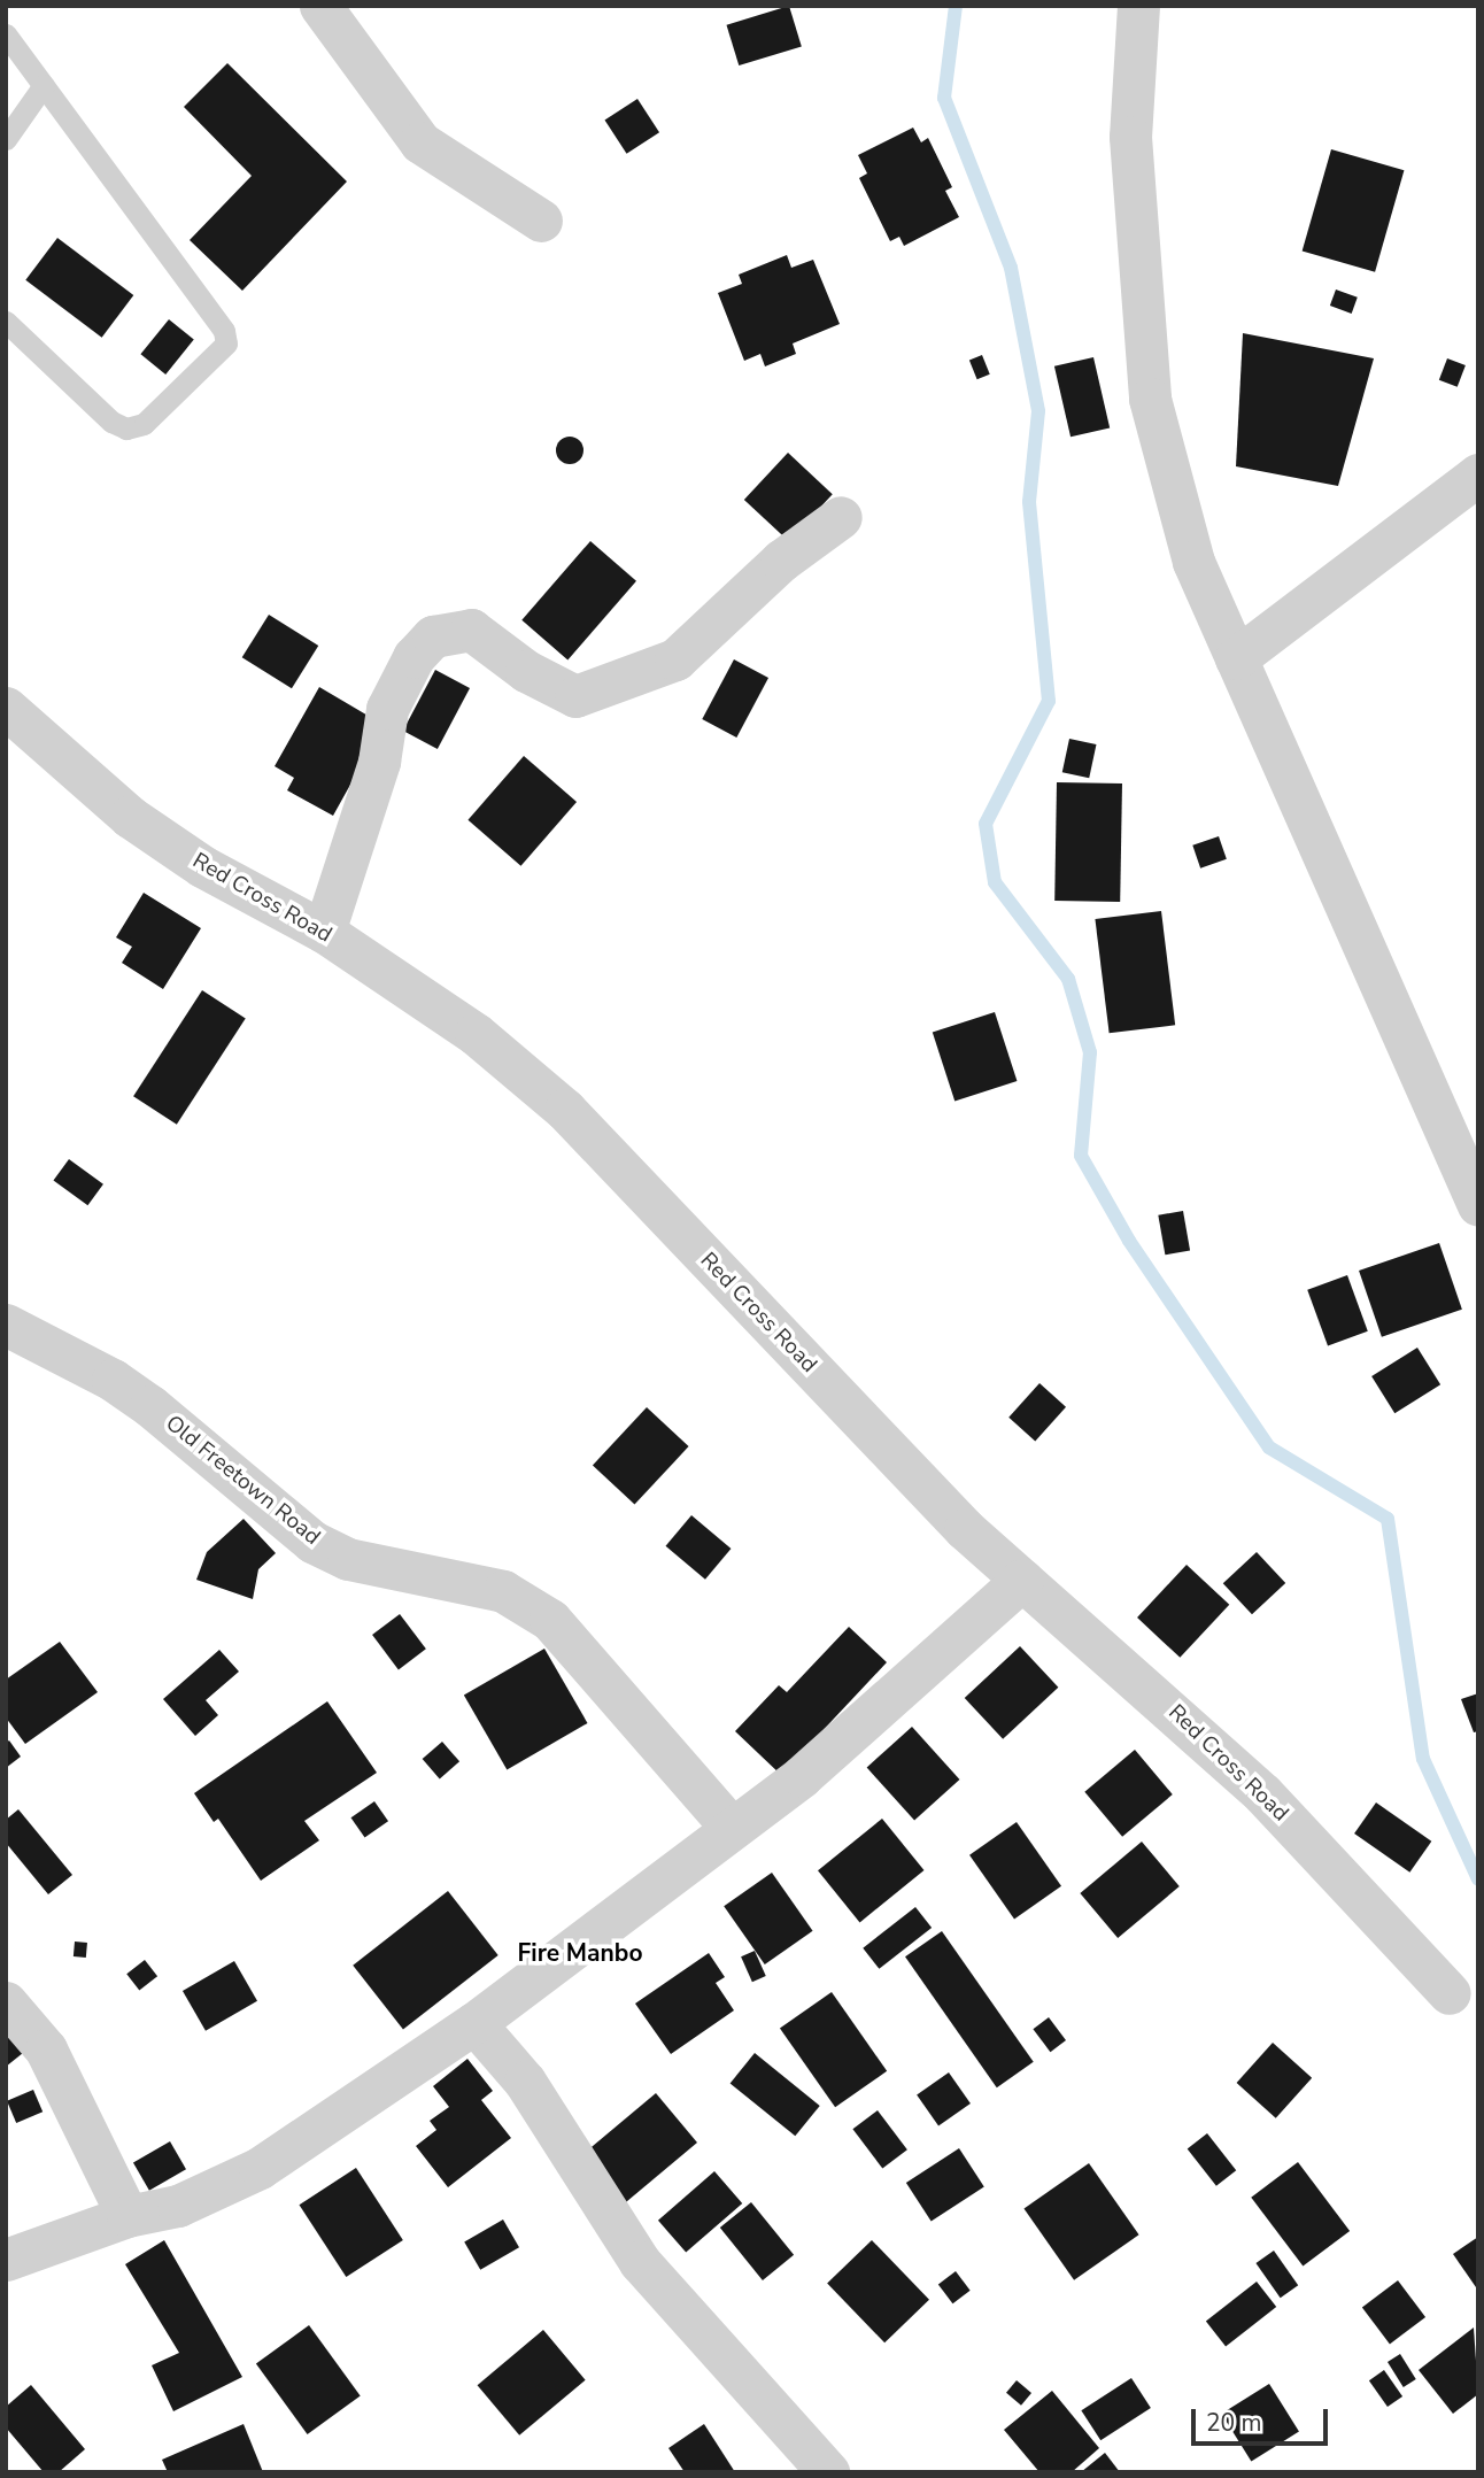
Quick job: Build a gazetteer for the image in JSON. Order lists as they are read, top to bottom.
{
  "streets": {
    "street": ["Red Cross Road", "Old Freetown Road"]
  },
  "districts": ["Fire Manbo"],
  "scale_bar": "20 m"
}
